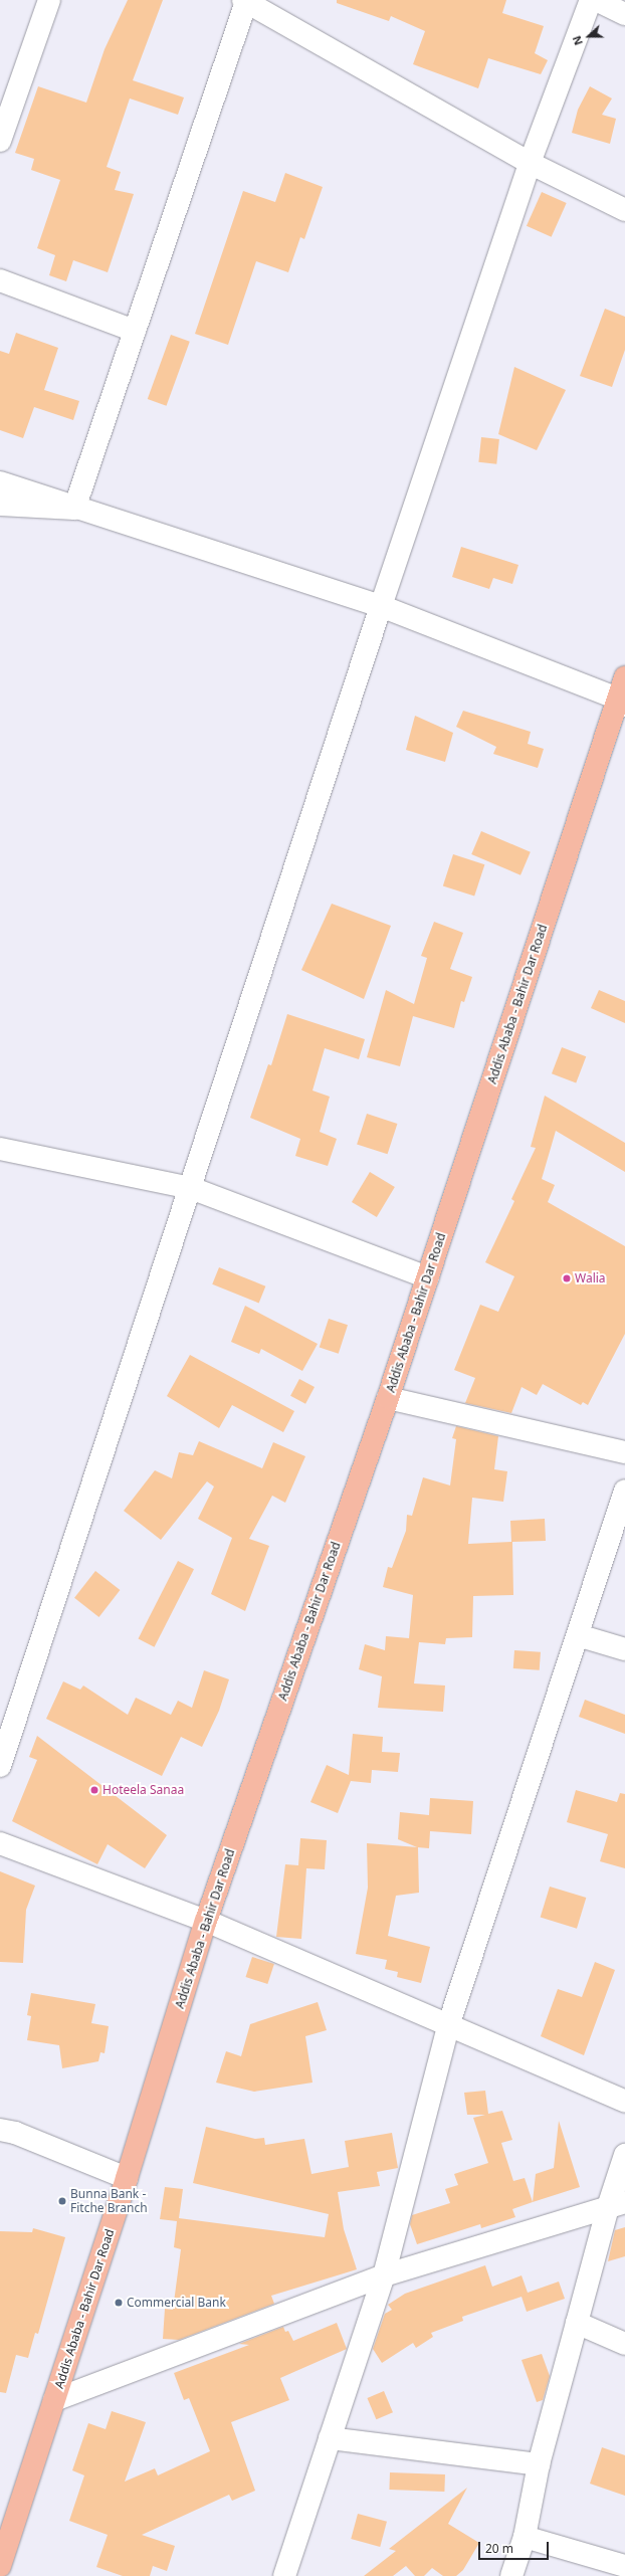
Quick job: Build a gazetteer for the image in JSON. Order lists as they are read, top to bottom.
{
  "streets": {
    "highway": ["Addis Ababa - Bahir Dar Road"]
  },
  "places": [
    "Walia",
    "Hoteela Sanaa",
    "Bunna Bank - Fitche Branch",
    "Commercial Bank"
  ],
  "scale_bar": "20 m",
  "north": "left"
}
